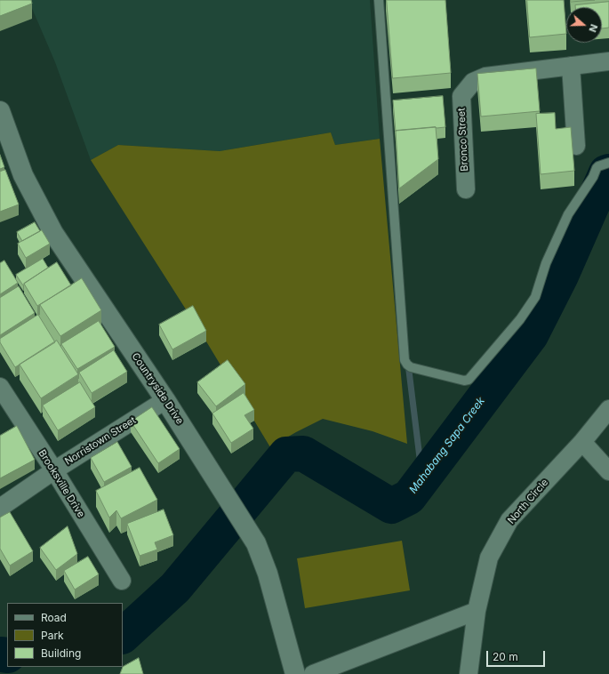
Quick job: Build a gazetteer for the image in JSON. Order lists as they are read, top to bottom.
{
  "streets": {
    "street": [
      "Bronco Street",
      "Countryside Drive",
      "Norristown Street",
      "Brooksville Drive",
      "North Circle"
    ]
  },
  "crossings": [
    ["Countryside Drive", "Norristown Street"],
    ["Norristown Street", "Brooksville Drive"]
  ],
  "water": ["Mahabang Sapa Creek"],
  "legend": ["Road", "Park", "Building"],
  "scale_bar": "20 m",
  "north": "right"
}
